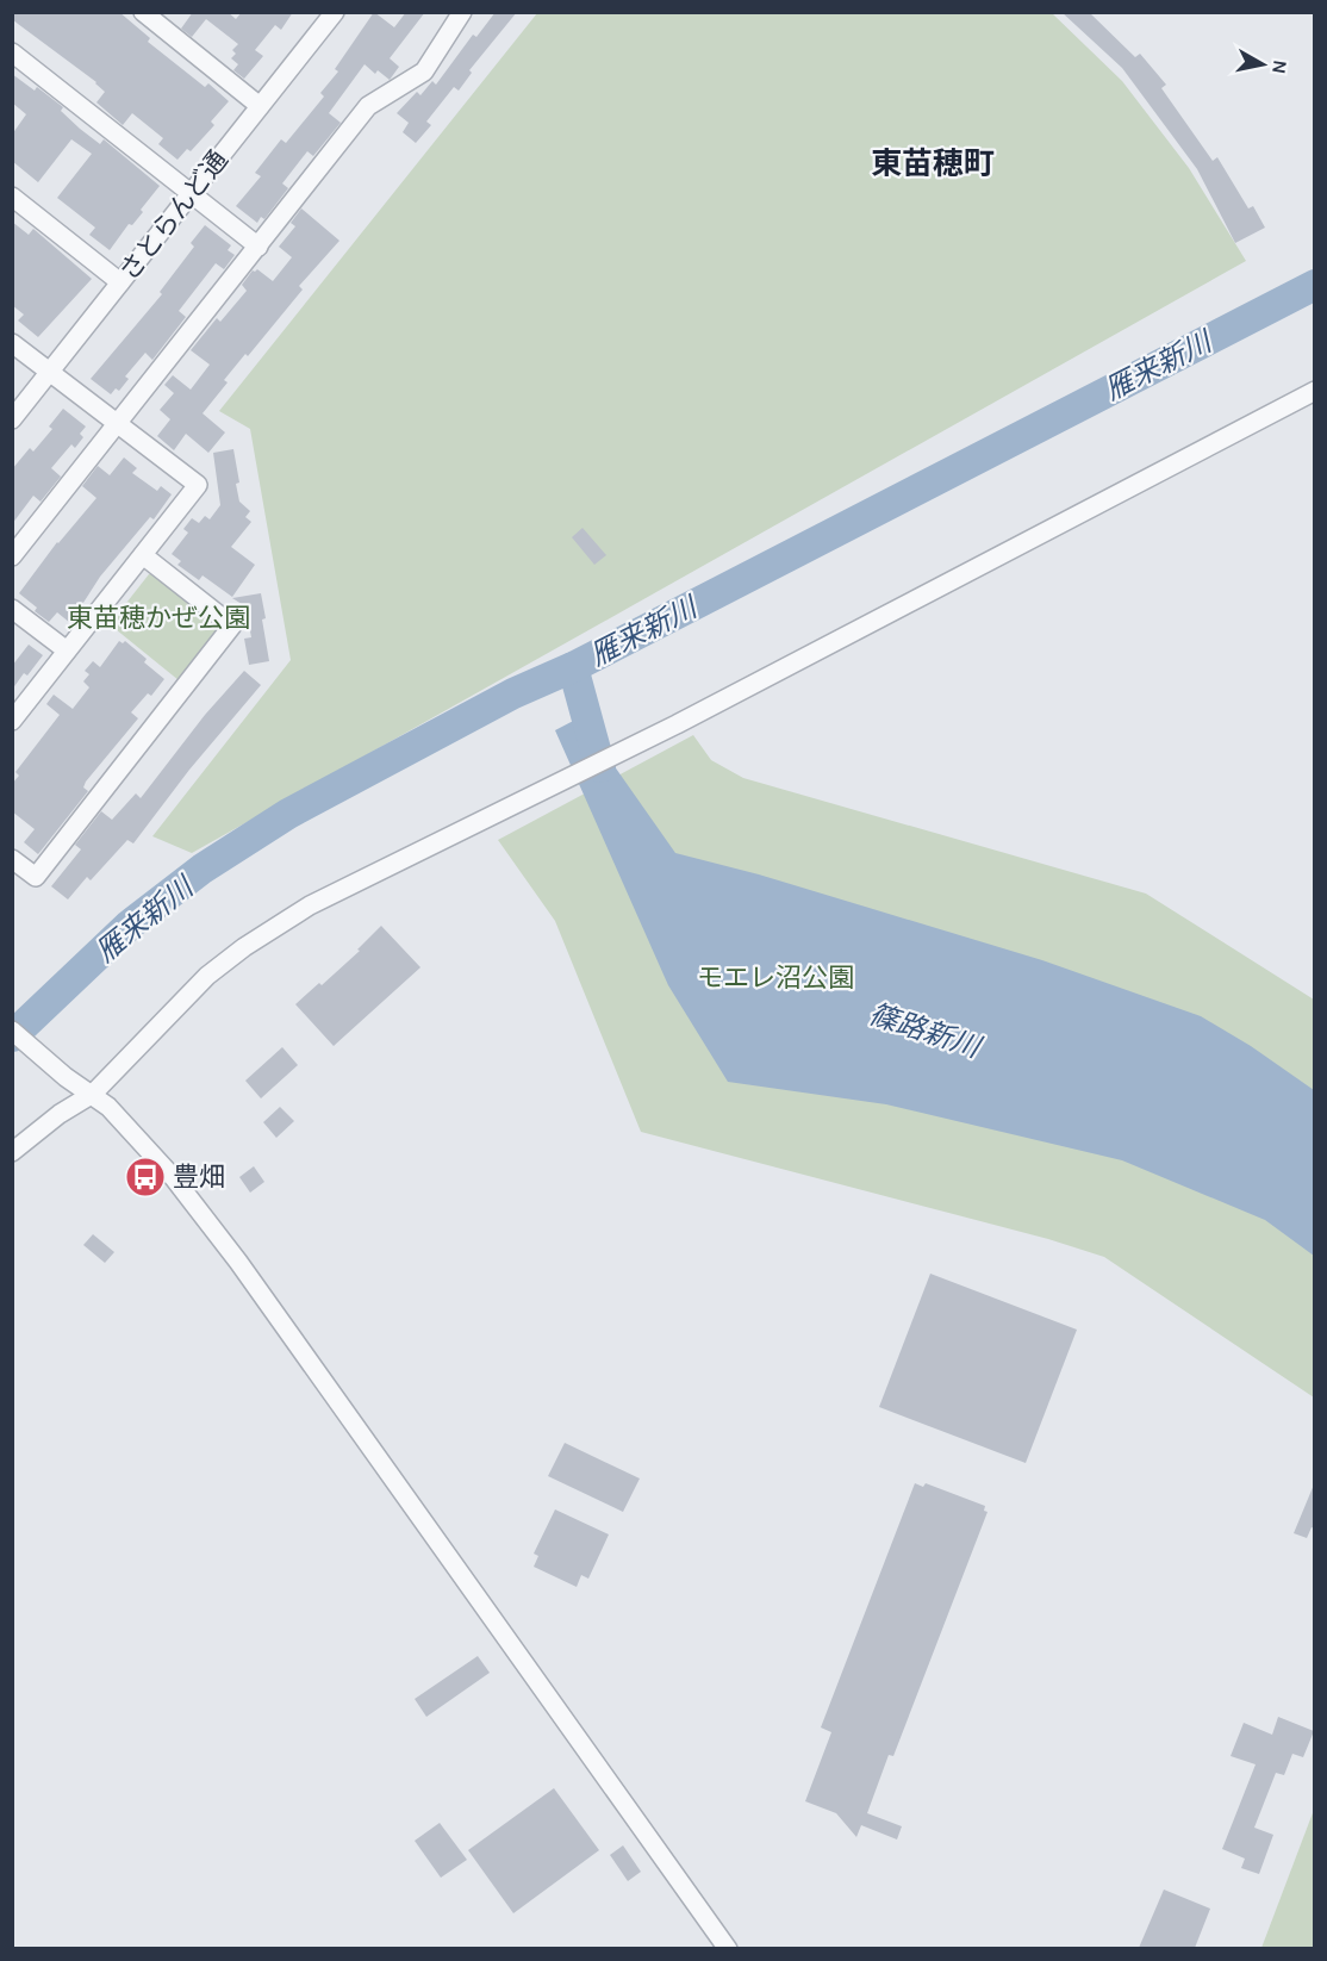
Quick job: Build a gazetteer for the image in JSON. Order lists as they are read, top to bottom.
{
  "streets": {
    "street": ["さとらんど通"]
  },
  "districts": ["東苗穂町"],
  "water": ["雁来新川", "篠路新川"],
  "parks": ["東苗穂かぜ公園", "モエレ沼公園"],
  "places": {
    "bus stop": ["豊畑"]
  },
  "north": "right"
}
